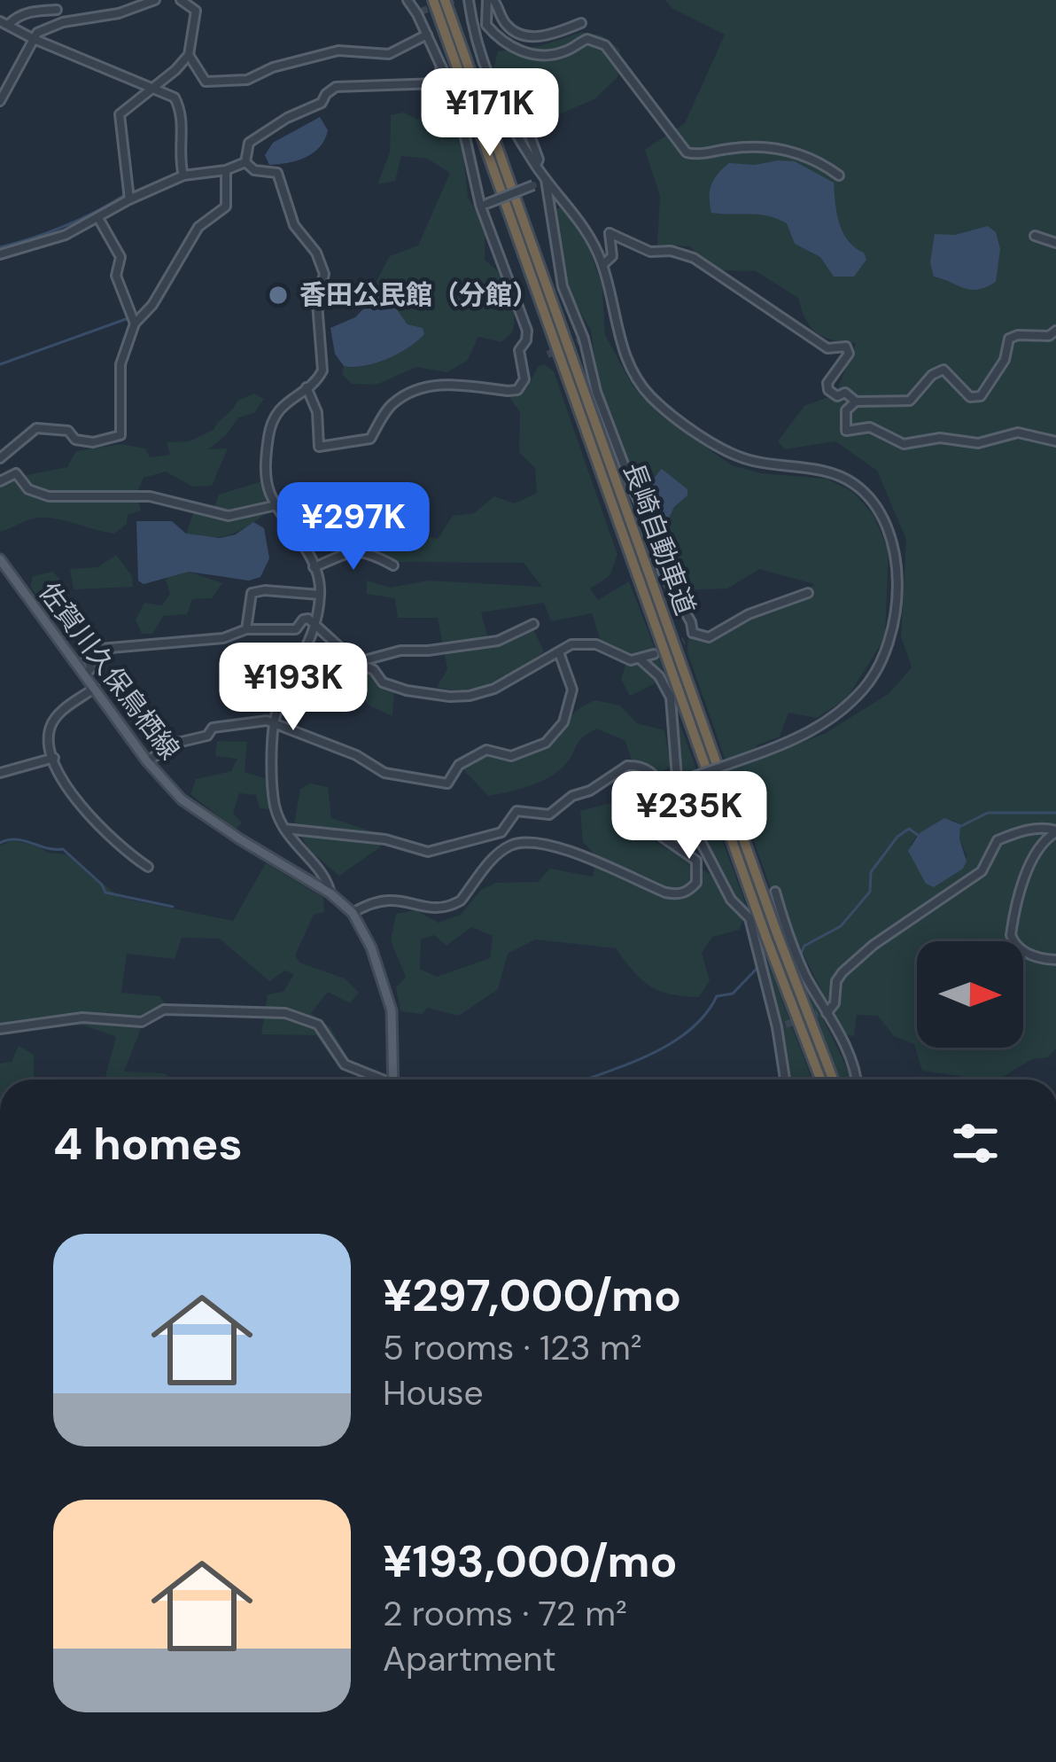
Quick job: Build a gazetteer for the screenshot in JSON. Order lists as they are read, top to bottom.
{
  "streets": {
    "highway": ["長崎自動車道"],
    "main road": ["佐賀川久保鳥栖線"]
  },
  "places": ["香田公民館（分館）"],
  "north": "right",
  "page": {
    "price": [
      "¥171K",
      "¥297K",
      "¥193K",
      "¥235K"
    ],
    "heading": "4 homes",
    "list": [
      {
        "name": "¥297,000/mo",
        "note": "5 rooms · 123 m² · House"
      },
      {
        "name": "¥193,000/mo",
        "note": "2 rooms · 72 m² · Apartment"
      }
    ]
  }
}
